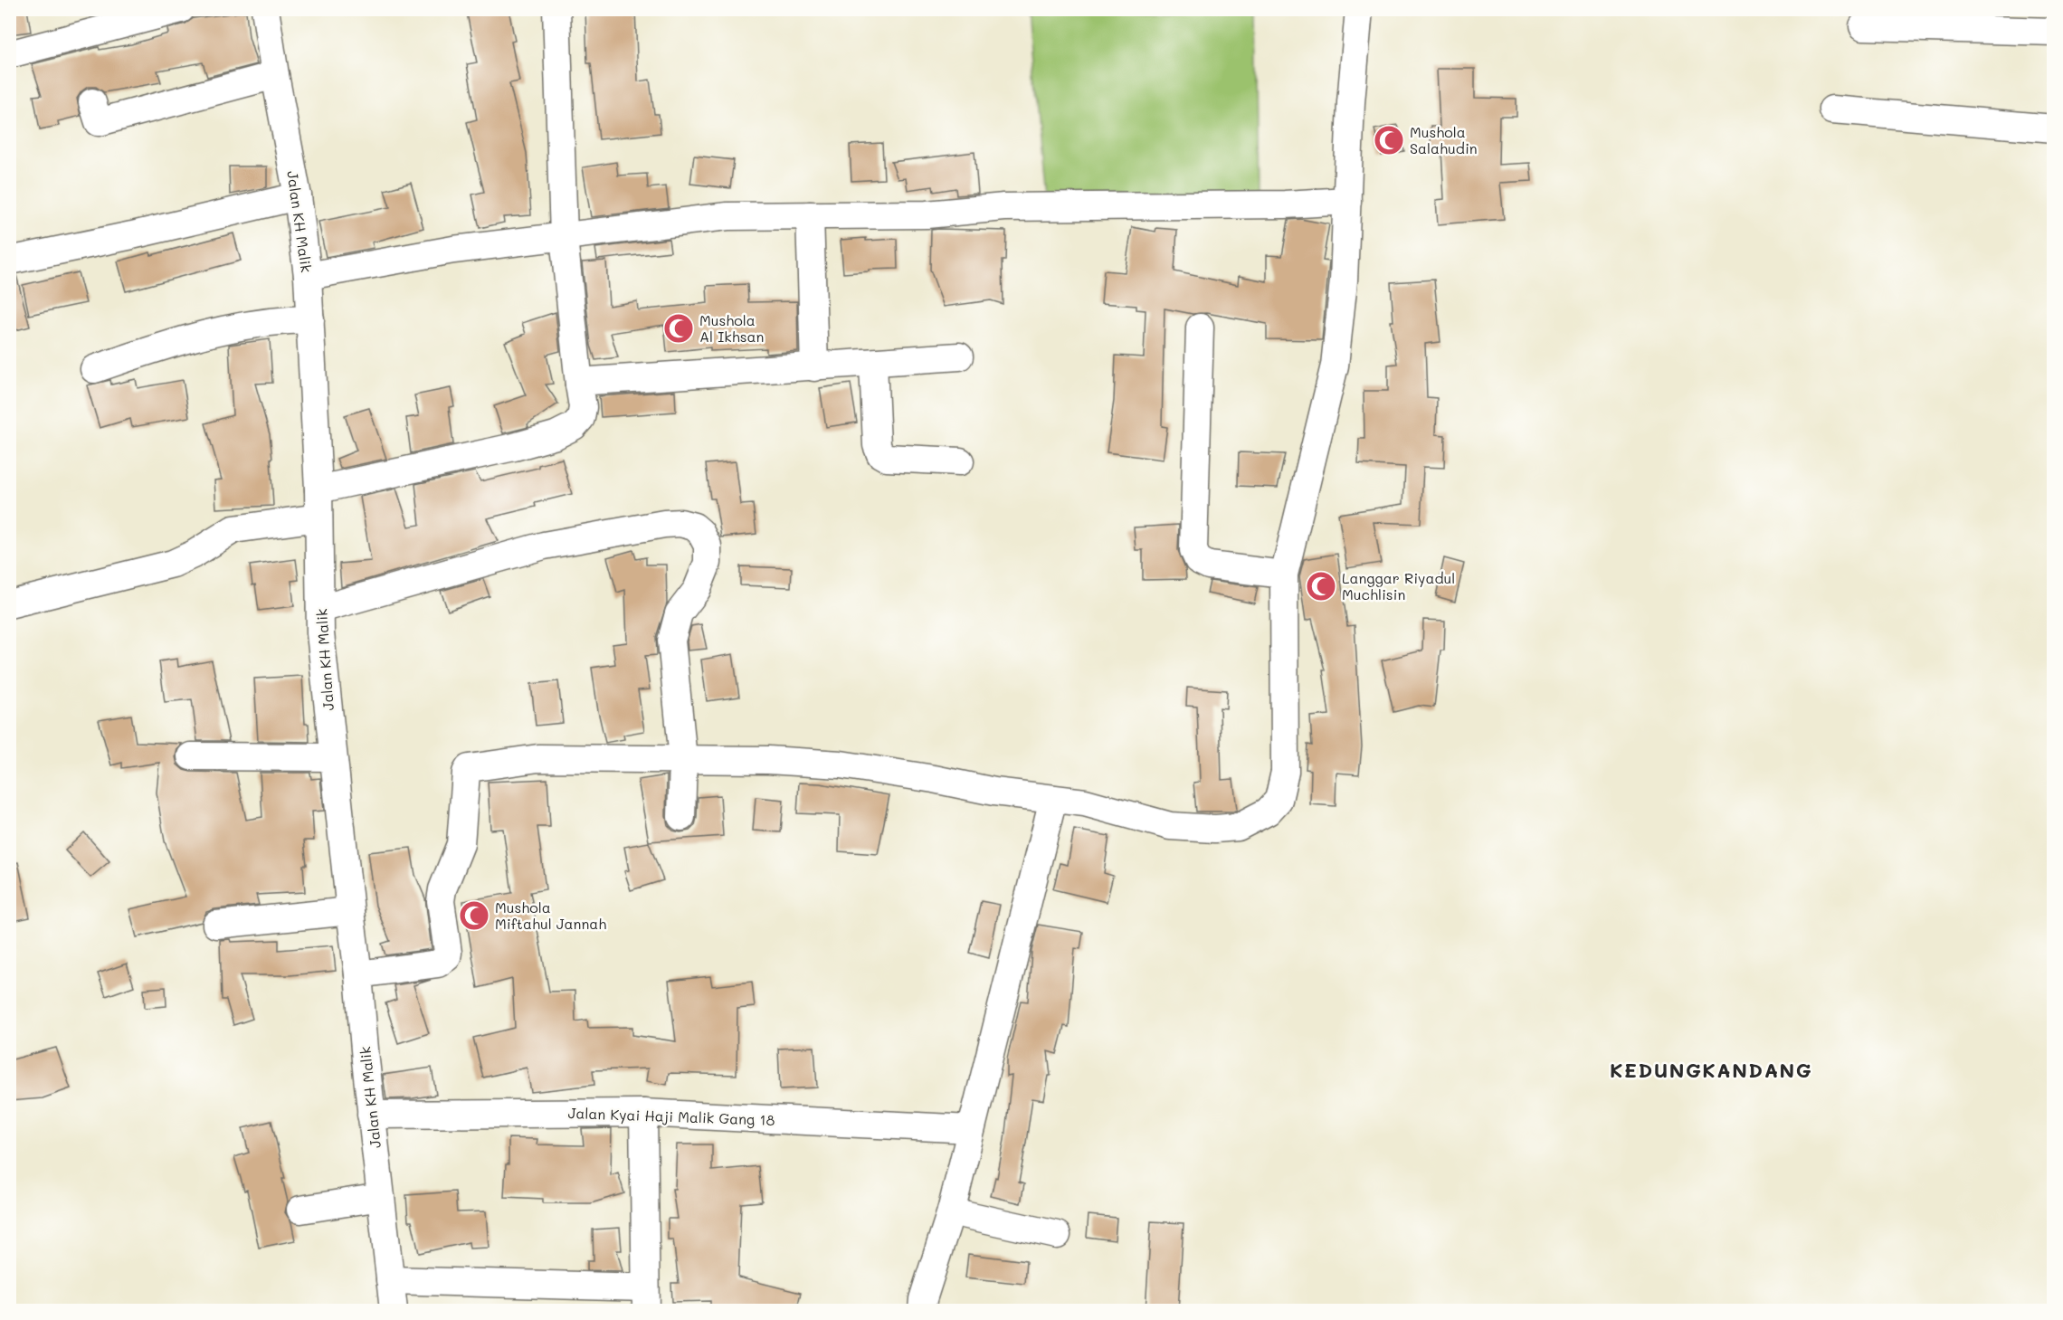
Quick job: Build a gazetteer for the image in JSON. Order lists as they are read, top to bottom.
{
  "streets": {
    "street": ["Jalan KH Malik", "Jalan Kyai Haji Malik Gang 18"]
  },
  "crossings": [
    ["Jalan KH Malik", "Jalan Kyai Haji Malik Gang 18"]
  ],
  "districts": ["KEDUNGKANDANG"],
  "places": {
    "mosque": [
      "Mushola Salahudin",
      "Mushola Al Ikhsan",
      "Langgar Riyadul Muchlisin",
      "Mushola Miftahul Jannah"
    ]
  }
}
